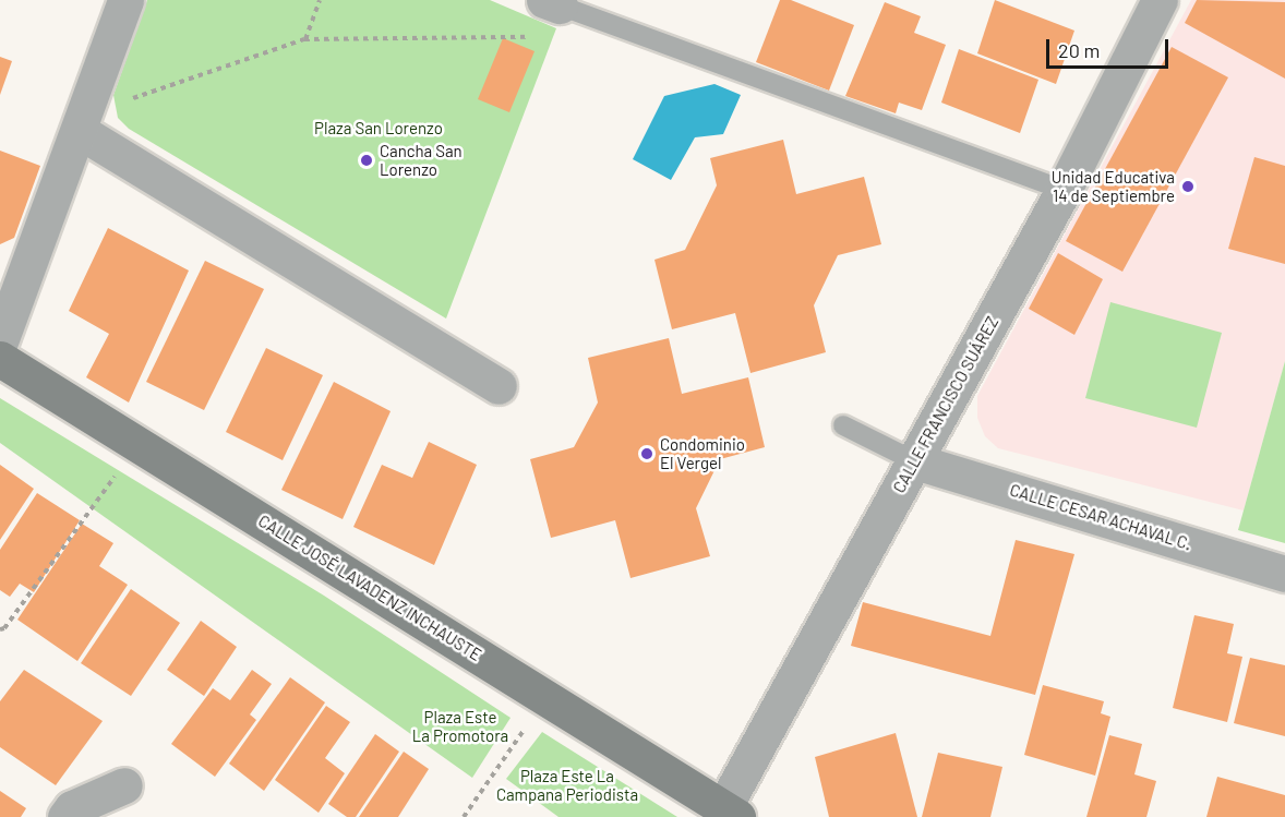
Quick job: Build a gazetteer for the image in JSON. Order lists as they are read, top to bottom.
{
  "streets": {
    "street": ["CALLE FRANCISCO SUÁREZ", "CALLE CESAR ACHAVAL C.", "CALLE JOSÉ LAVADENZ INCHAUSTE"]
  },
  "crossings": [
    ["CALLE FRANCISCO SUÁREZ", "CALLE CESAR ACHAVAL C."],
    ["CALLE FRANCISCO SUÁREZ", "CALLE JOSÉ LAVADENZ INCHAUSTE"]
  ],
  "parks": ["Plaza San Lorenzo", "Plaza Este La Promotora", "Plaza Este La Campana Periodista"],
  "places": ["Cancha San Lorenzo", "Unidad Educativa 14 de Septiembre", "Condominio El Vergel"],
  "scale_bar": "20 m"
}
